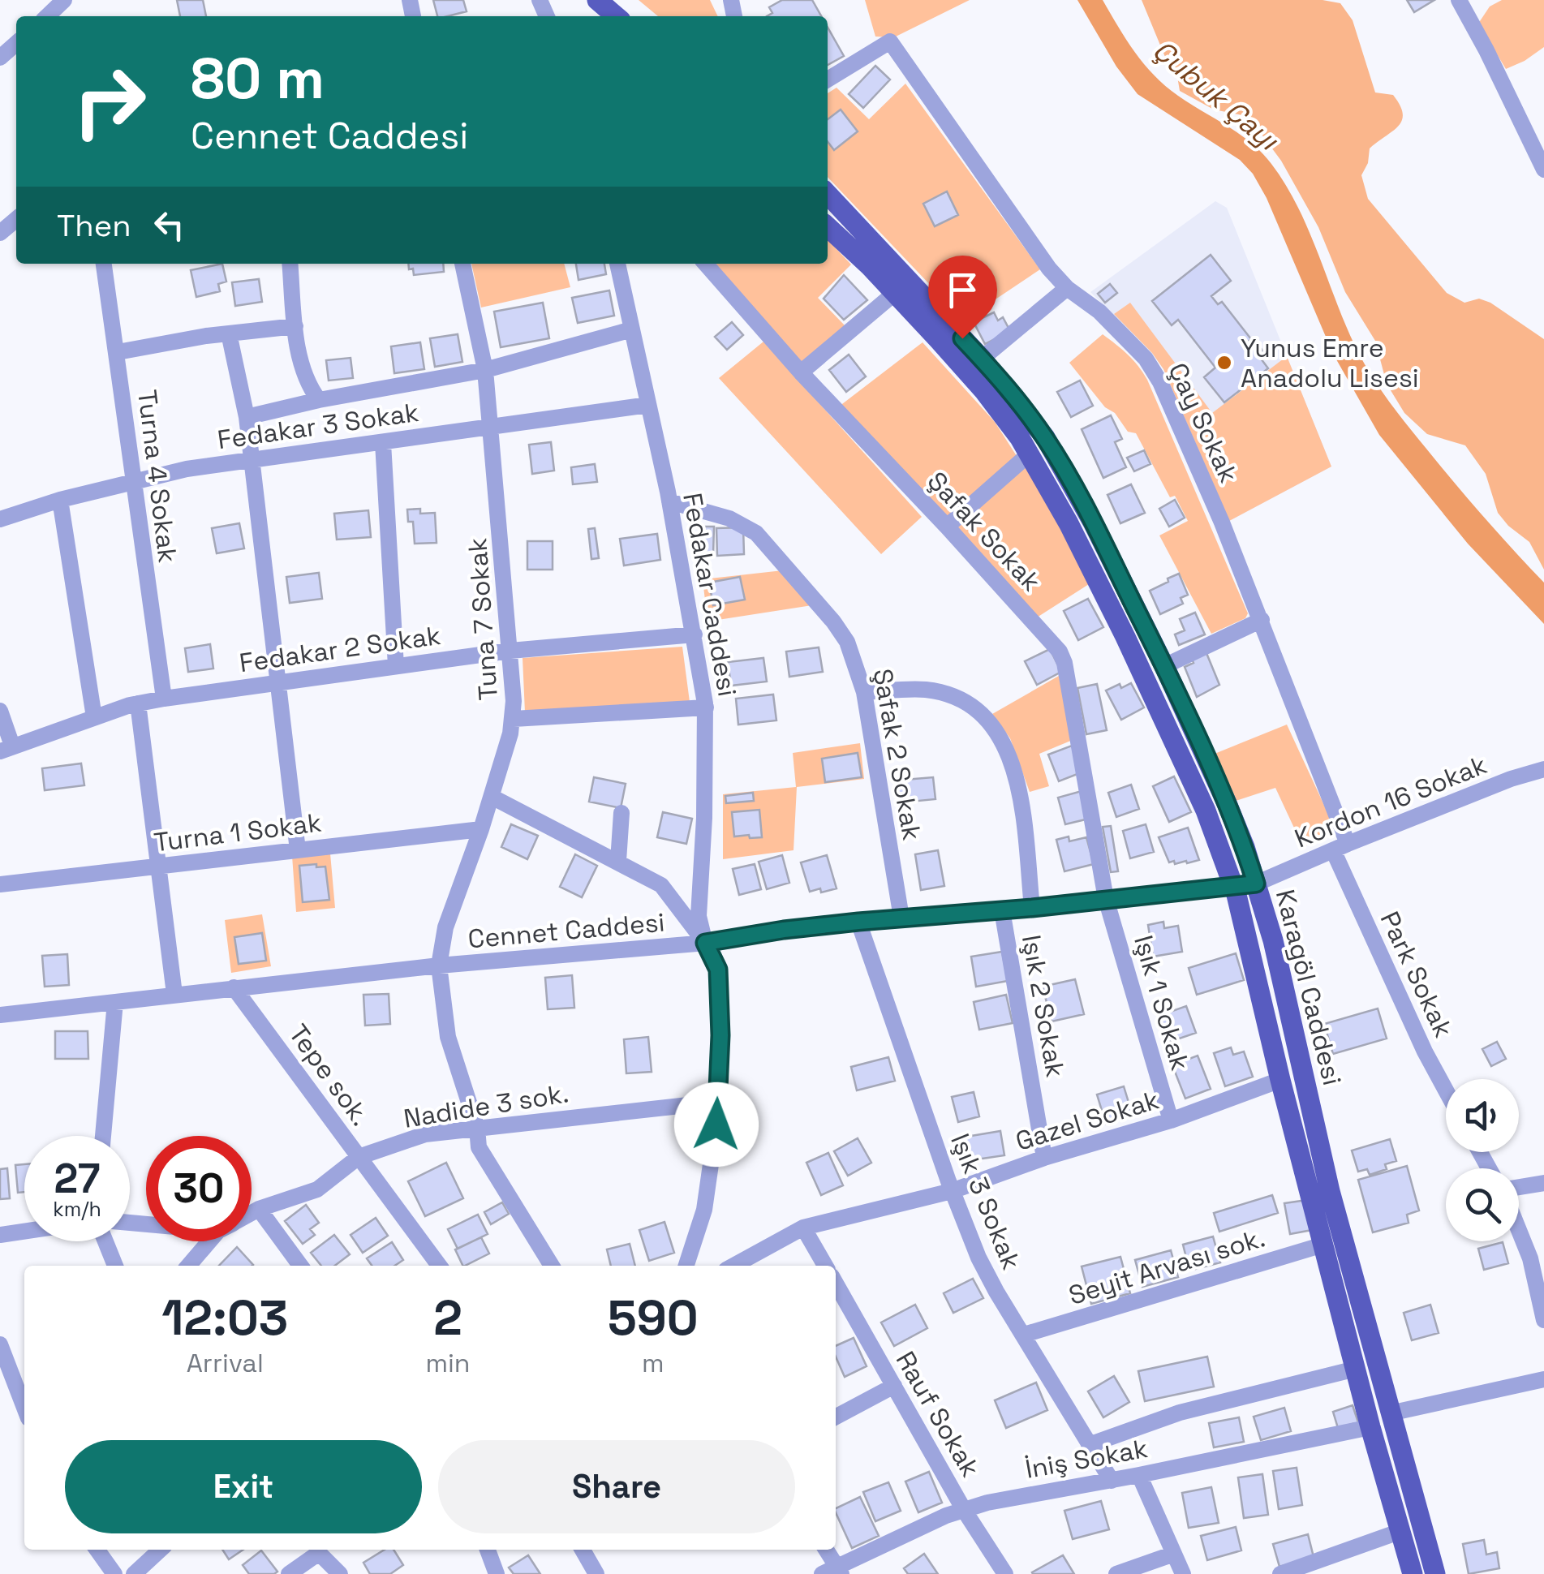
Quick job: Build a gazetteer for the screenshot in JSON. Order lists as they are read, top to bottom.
{
  "streets": {
    "main road": ["Karagöl Caddesi"],
    "street": [
      "Çay Sokak",
      "Fedakar 3 Sokak",
      "Turna 4 Sokak",
      "Şafak Sokak",
      "Fedakar Caddesi",
      "Tuna 7 Sokak",
      "Fedakar 2 Sokak",
      "Şafak 2 Sokak",
      "Kordon 16 Sokak",
      "Turna 1 Sokak",
      "Cennet Caddesi",
      "Park Sokak",
      "Işık 1 Sokak",
      "Işık 2 Sokak",
      "Tepe sok.",
      "Nadide 3 sok.",
      "Gazel Sokak",
      "Işık 3 Sokak",
      "Seyit Arvası sok.",
      "Rauf Sokak",
      "İniş Sokak"
    ]
  },
  "crossings": [
    ["Çay Sokak", "Kordon 16 Sokak"],
    ["Çay Sokak", "Park Sokak"],
    ["Fedakar 3 Sokak", "Turna 4 Sokak"],
    ["Fedakar 3 Sokak", "Fedakar Caddesi"],
    ["Fedakar 3 Sokak", "Tuna 7 Sokak"],
    ["Turna 4 Sokak", "Fedakar 2 Sokak"],
    ["Şafak Sokak", "Cennet Caddesi"],
    ["Şafak Sokak", "Işık 1 Sokak"],
    ["Fedakar Caddesi", "Fedakar 2 Sokak"],
    ["Fedakar Caddesi", "Şafak 2 Sokak"],
    ["Fedakar Caddesi", "Cennet Caddesi"],
    ["Tuna 7 Sokak", "Fedakar 2 Sokak"],
    ["Tuna 7 Sokak", "Turna 1 Sokak"],
    ["Tuna 7 Sokak", "Cennet Caddesi"],
    ["Tuna 7 Sokak", "Nadide 3 sok."],
    ["Şafak 2 Sokak", "Cennet Caddesi"],
    ["Kordon 16 Sokak", "Cennet Caddesi"],
    ["Kordon 16 Sokak", "Park Sokak"],
    ["Kordon 16 Sokak", "Karagöl Caddesi"],
    ["Cennet Caddesi", "Işık 1 Sokak"],
    ["Cennet Caddesi", "Işık 2 Sokak"],
    ["Cennet Caddesi", "Tepe sok."],
    ["Cennet Caddesi", "Işık 3 Sokak"],
    ["Işık 1 Sokak", "Gazel Sokak"],
    ["Işık 2 Sokak", "Gazel Sokak"],
    ["Tepe sok.", "Nadide 3 sok."],
    ["Gazel Sokak", "Işık 3 Sokak"],
    ["Işık 3 Sokak", "Seyit Arvası sok."],
    ["Işık 3 Sokak", "İniş Sokak"],
    ["Rauf Sokak", "İniş Sokak"]
  ],
  "water": ["Çubuk Çayı"],
  "places": ["Yunus Emre Anadolu Lisesi"],
  "page": {
    "turn": ["80 m", "Cennet Caddesi"],
    "then": "Then",
    "speed": "27 km/h",
    "limit": "30",
    "eta": [
      "12:03",
      "Arrival",
      "2",
      "min",
      "590",
      "m"
    ],
    "buttons": ["Exit", "Share"]
  }
}
